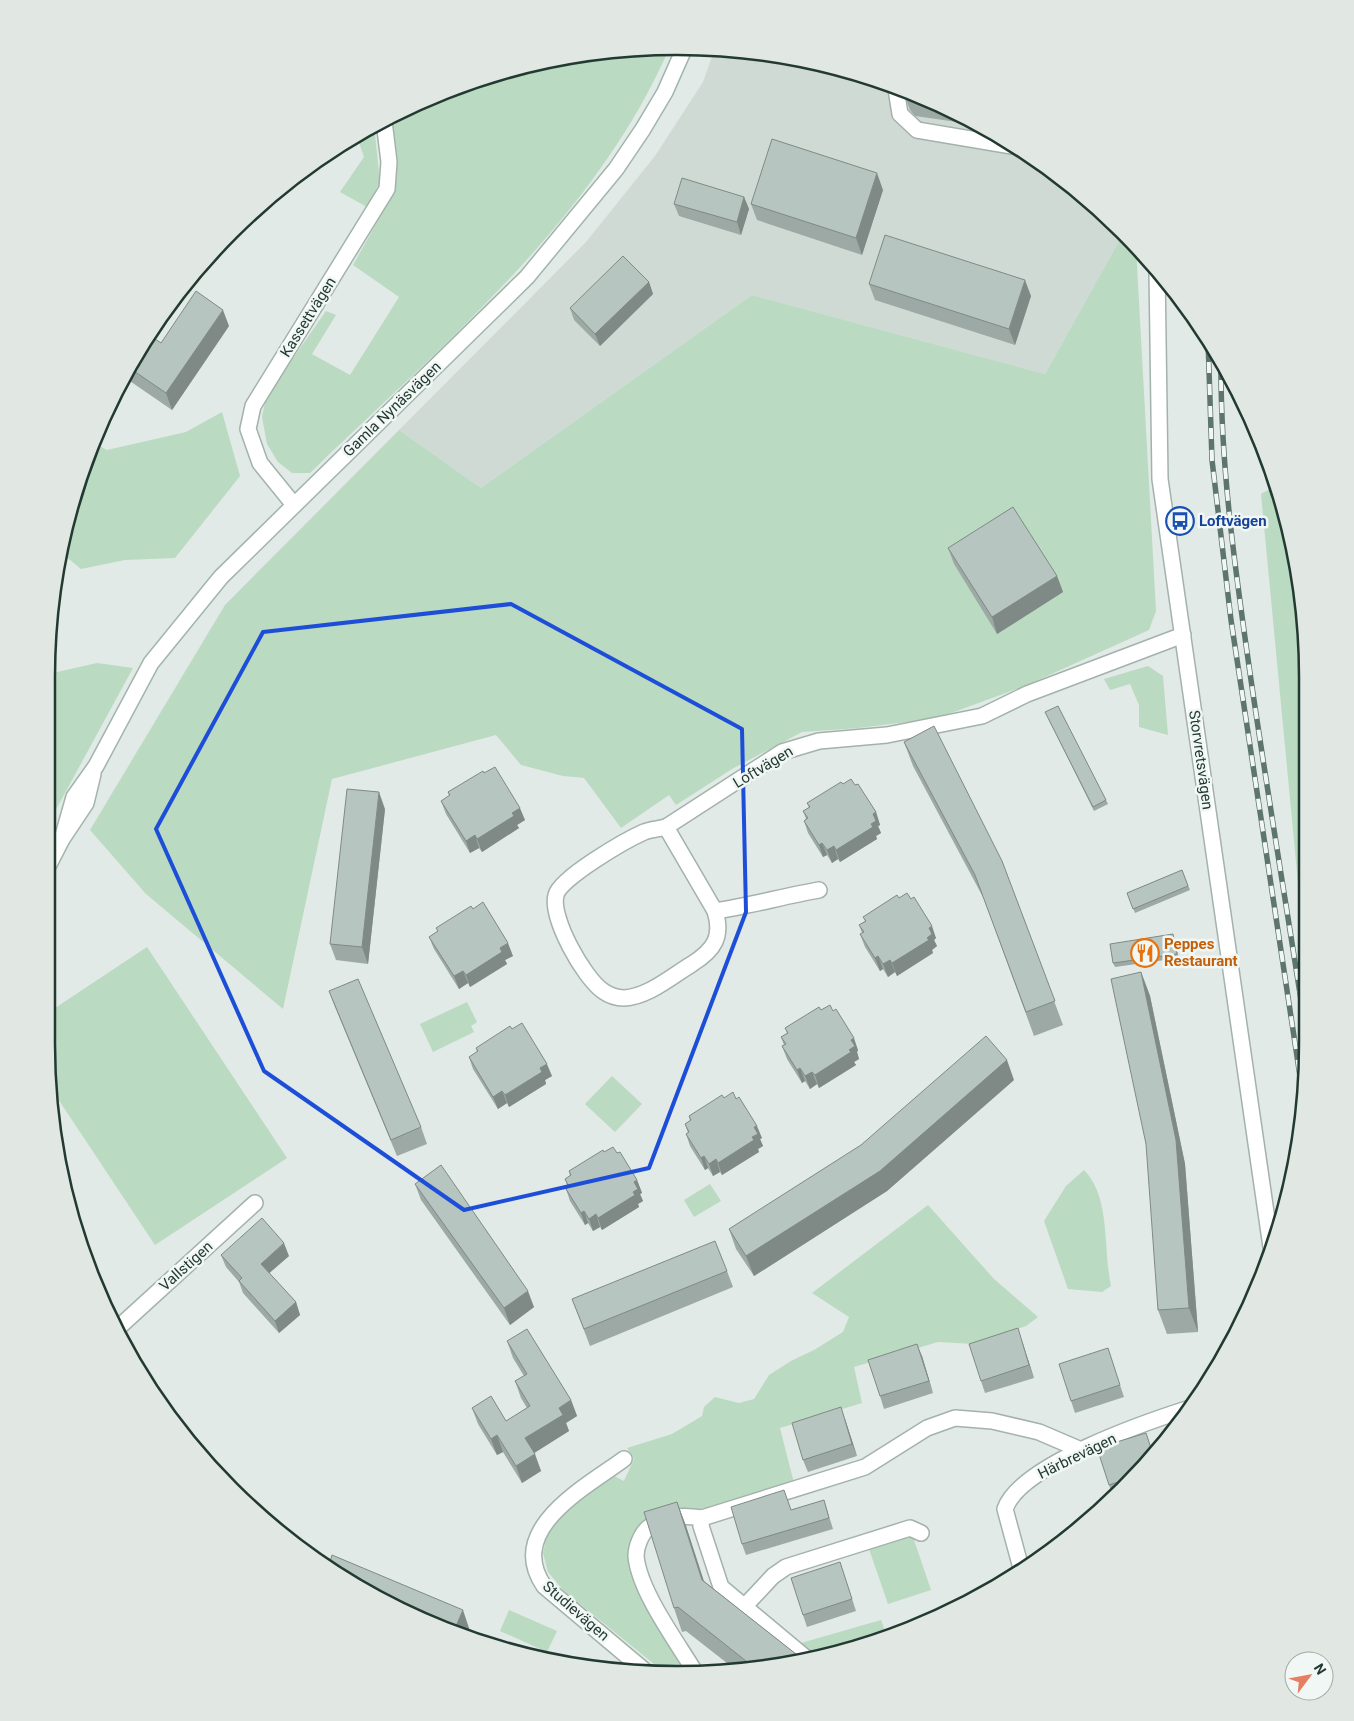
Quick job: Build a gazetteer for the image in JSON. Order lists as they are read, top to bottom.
{
  "streets": {
    "street": [
      "Kassettvägen",
      "Gamla Nynäsvägen",
      "Storvretsvägen",
      "Loftvägen",
      "Vallstigen",
      "Härbrevägen",
      "Studievägen"
    ]
  },
  "crossings": [
    ["Kassettvägen", "Gamla Nynäsvägen"],
    ["Storvretsvägen", "Loftvägen"]
  ],
  "places": {
    "bus stop": ["Loftvägen"],
    "restaurant": ["Peppes Restaurant"]
  },
  "north": "top right"
}
